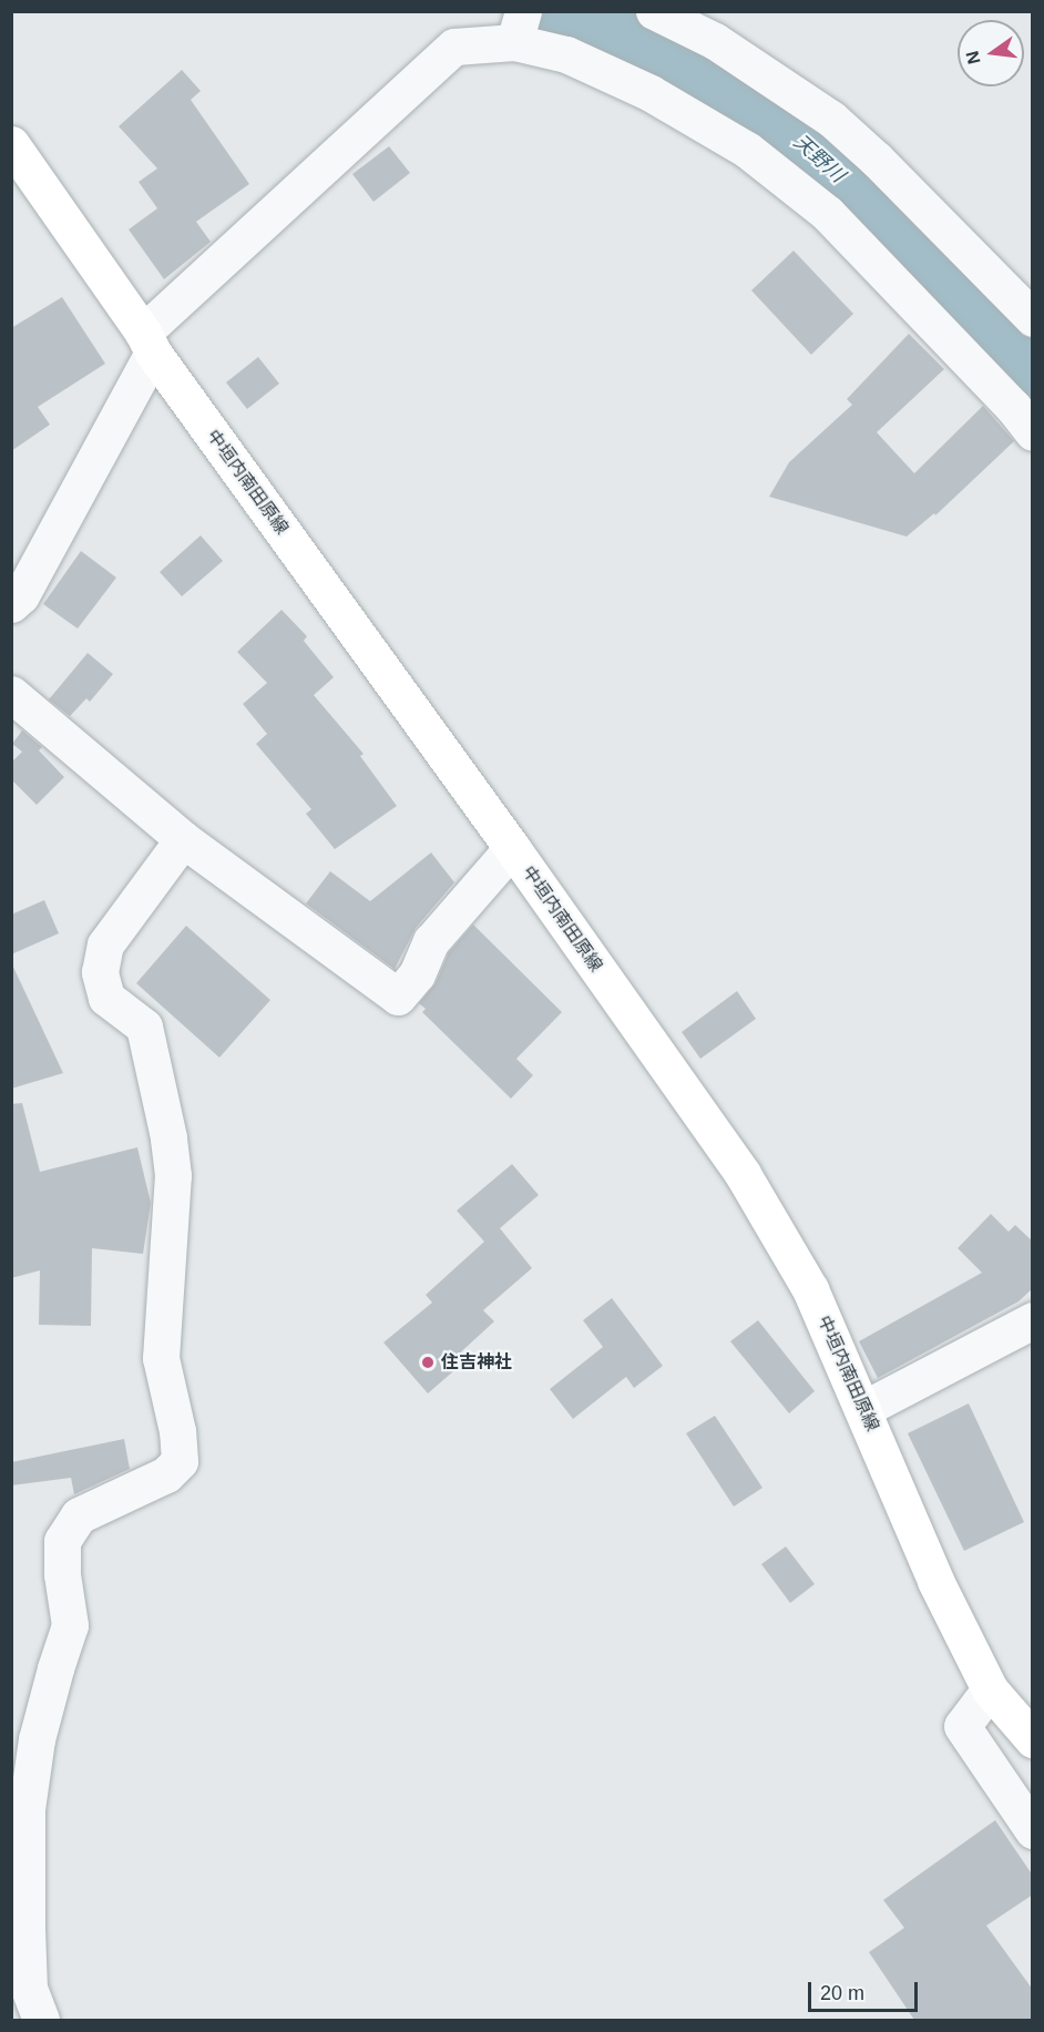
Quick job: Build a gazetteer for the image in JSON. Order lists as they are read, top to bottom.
{
  "streets": {
    "main road": ["中垣内南田原線"]
  },
  "water": ["天野川"],
  "places": ["住吉神社"],
  "scale_bar": "20 m",
  "north": "left"
}
